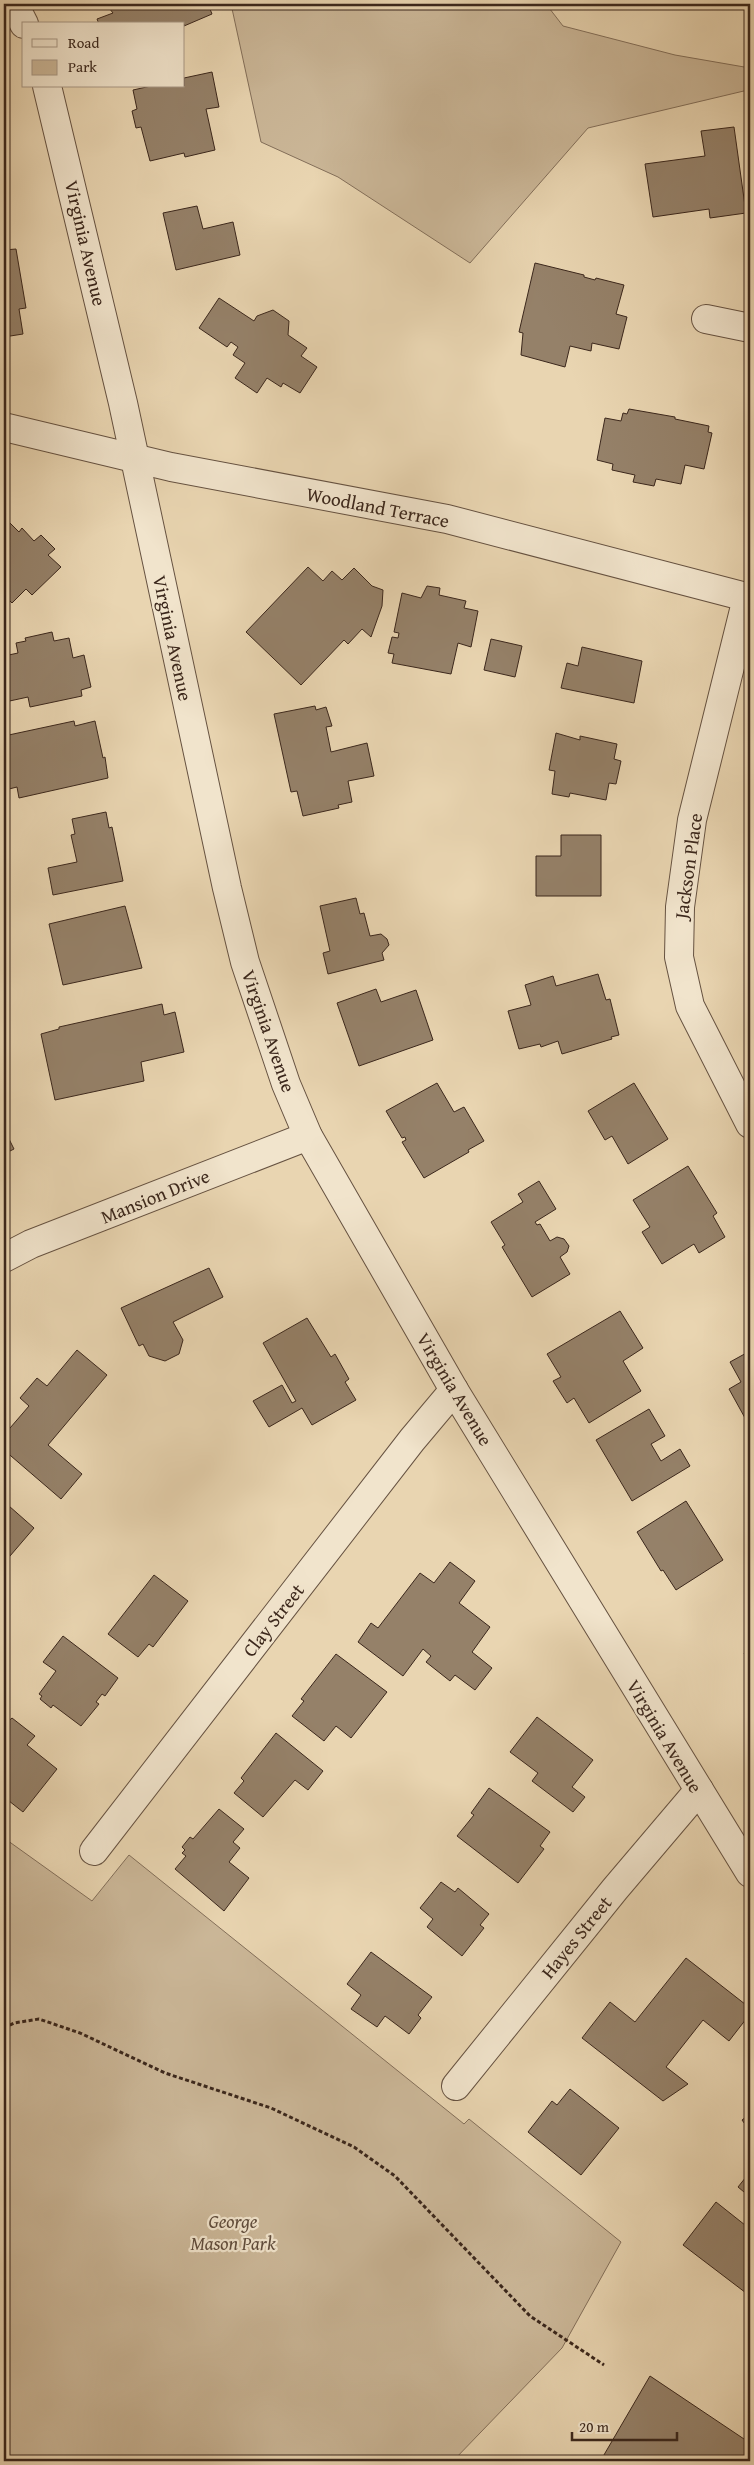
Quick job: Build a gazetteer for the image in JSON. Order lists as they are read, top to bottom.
{
  "streets": {
    "street": [
      "Virginia Avenue",
      "Woodland Terrace",
      "Jackson Place",
      "Mansion Drive",
      "Clay Street",
      "Hayes Street"
    ]
  },
  "crossings": [
    ["Virginia Avenue", "Woodland Terrace"],
    ["Virginia Avenue", "Mansion Drive"],
    ["Virginia Avenue", "Clay Street"],
    ["Virginia Avenue", "Hayes Street"],
    ["Woodland Terrace", "Jackson Place"]
  ],
  "parks": ["George Mason Park"],
  "legend": ["Road", "Park"],
  "scale_bar": "20 m"
}
